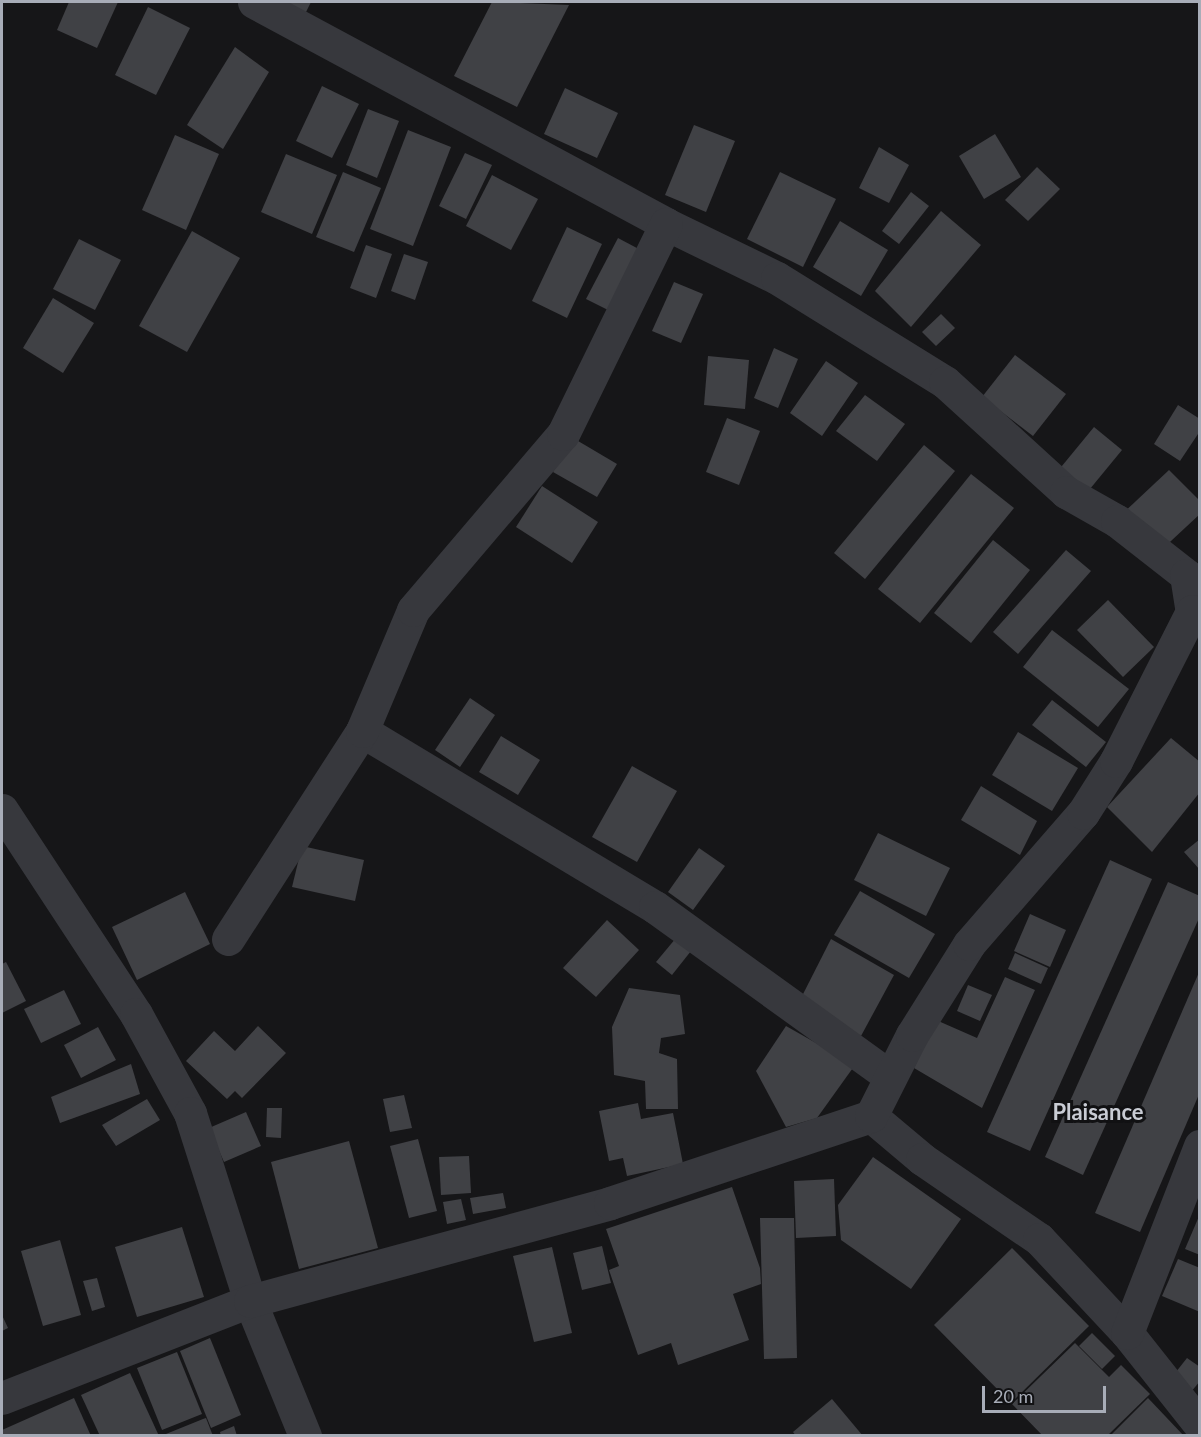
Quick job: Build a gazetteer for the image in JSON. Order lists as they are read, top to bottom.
{
  "districts": ["Plaisance"],
  "scale_bar": "20 m"
}
